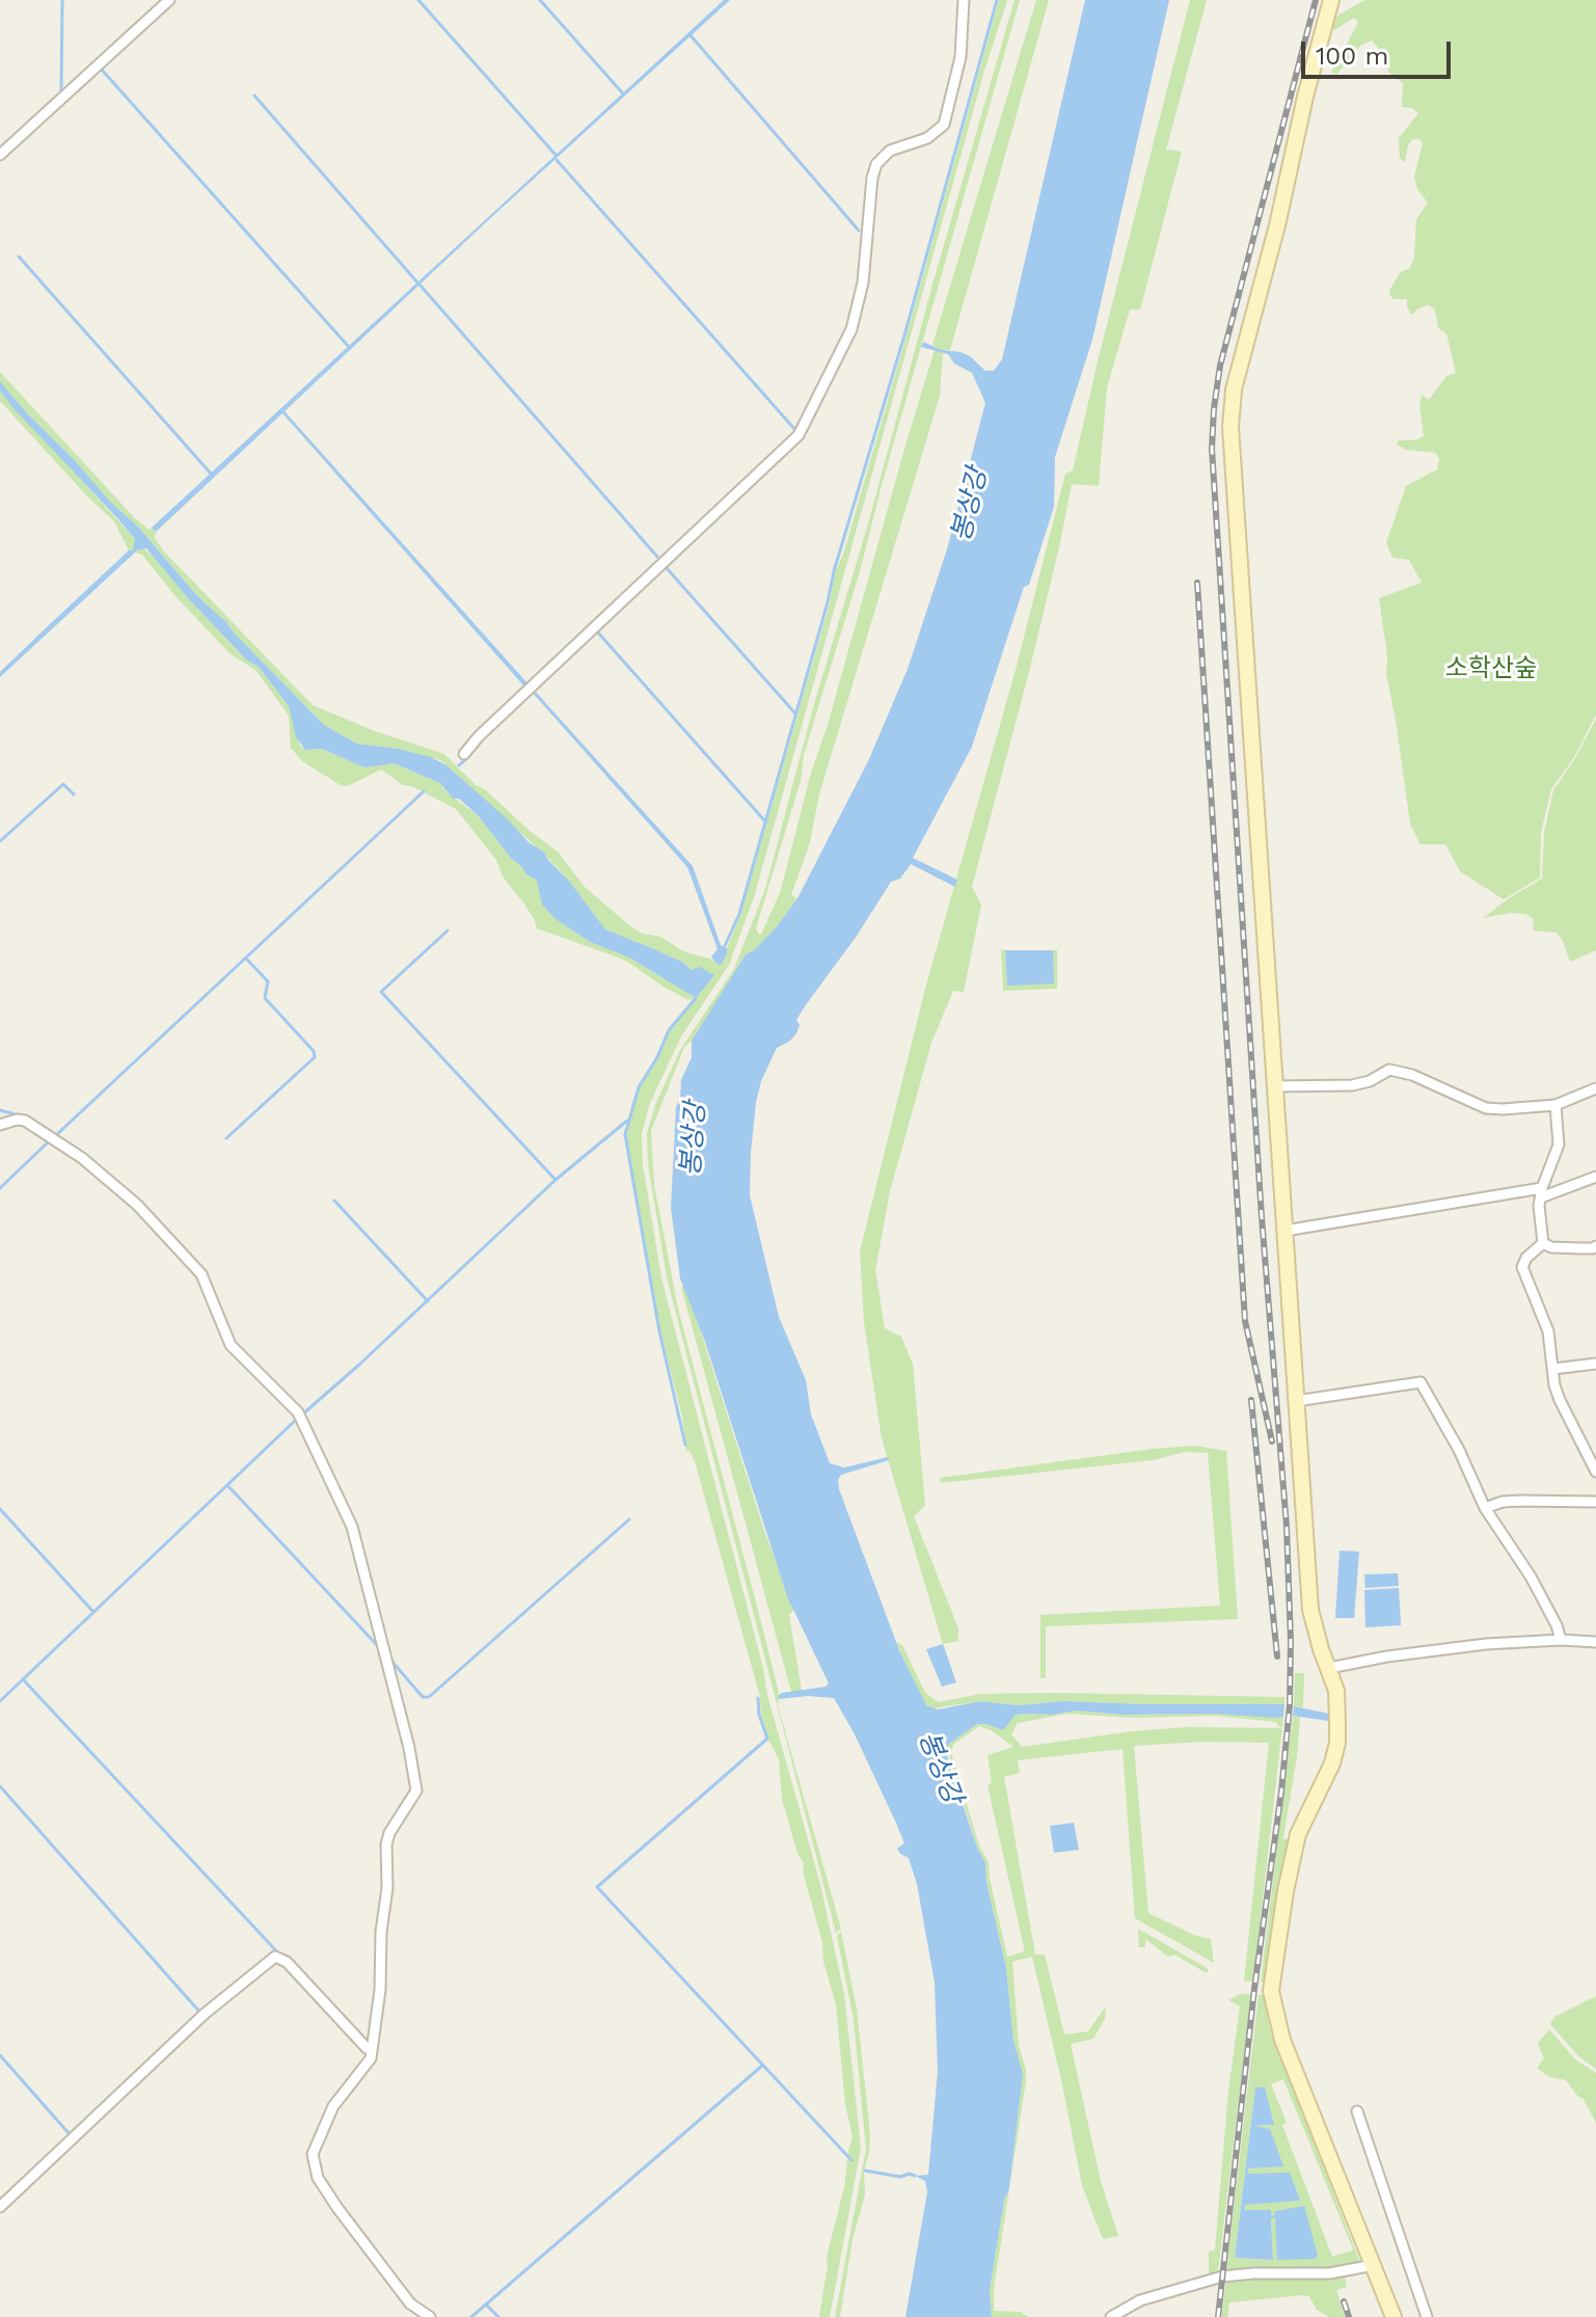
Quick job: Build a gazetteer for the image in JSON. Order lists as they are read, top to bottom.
{
  "water": ["봉상강"],
  "parks": ["소학산숲"],
  "scale_bar": "100 m"
}
